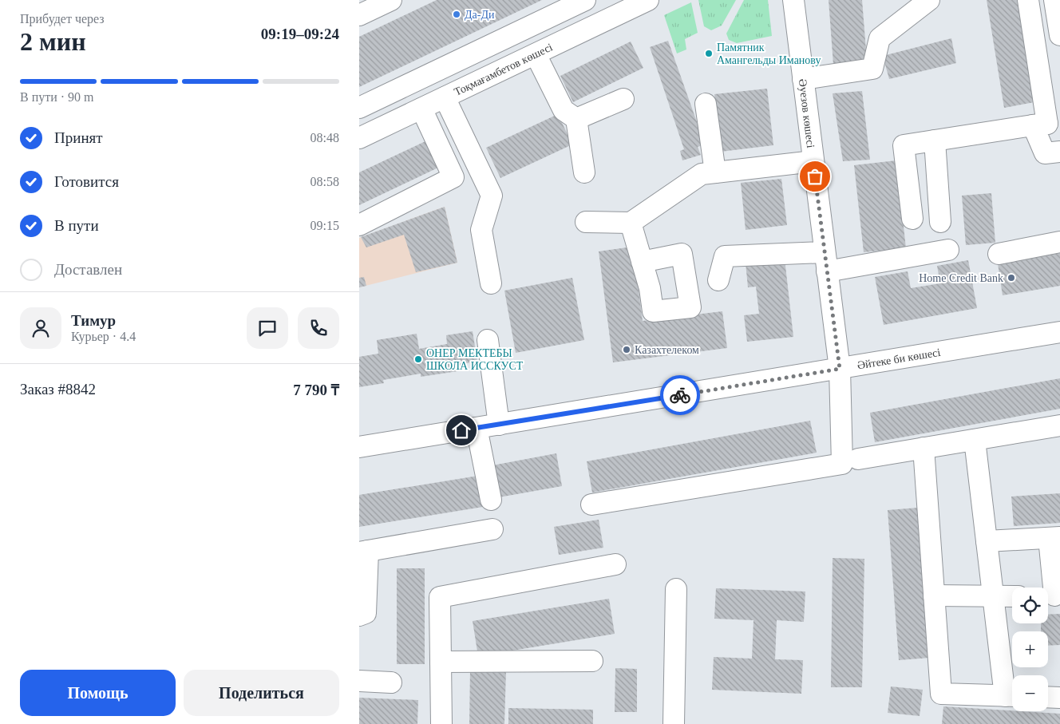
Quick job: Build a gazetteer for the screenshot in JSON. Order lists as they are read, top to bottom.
{
  "streets": {
    "street": ["Тоқмағамбетов көшесі", "Әуезов көшесі", "Әйтеке би көшесі"]
  },
  "crossings": [
    ["Әуезов көшесі", "Әйтеке би көшесі"]
  ],
  "places": [
    "Да-Ди",
    "Памятник Амангельды Иманову",
    "Home Credit Bank",
    "Казахтелеком",
    "ОНЕР МЕКТЕБЫ ШКОЛА ИССКУСТ"
  ],
  "page": {
    "heading": ["2 мин", "Прибудет через", "09:19–09:24"],
    "panel": [
      "Тимур",
      "Курьер · 4.4",
      "Заказ #8842",
      "7 790 ₸"
    ],
    "bar": "В пути · 90 m",
    "list": [
      ["Принят", "08:48"],
      ["Готовится", "08:58"],
      ["В пути", "09:15"],
      "Доставлен"
    ],
    "map_buttons": ["+", "−"],
    "buttons": ["Помощь", "Поделиться"]
  }
}
